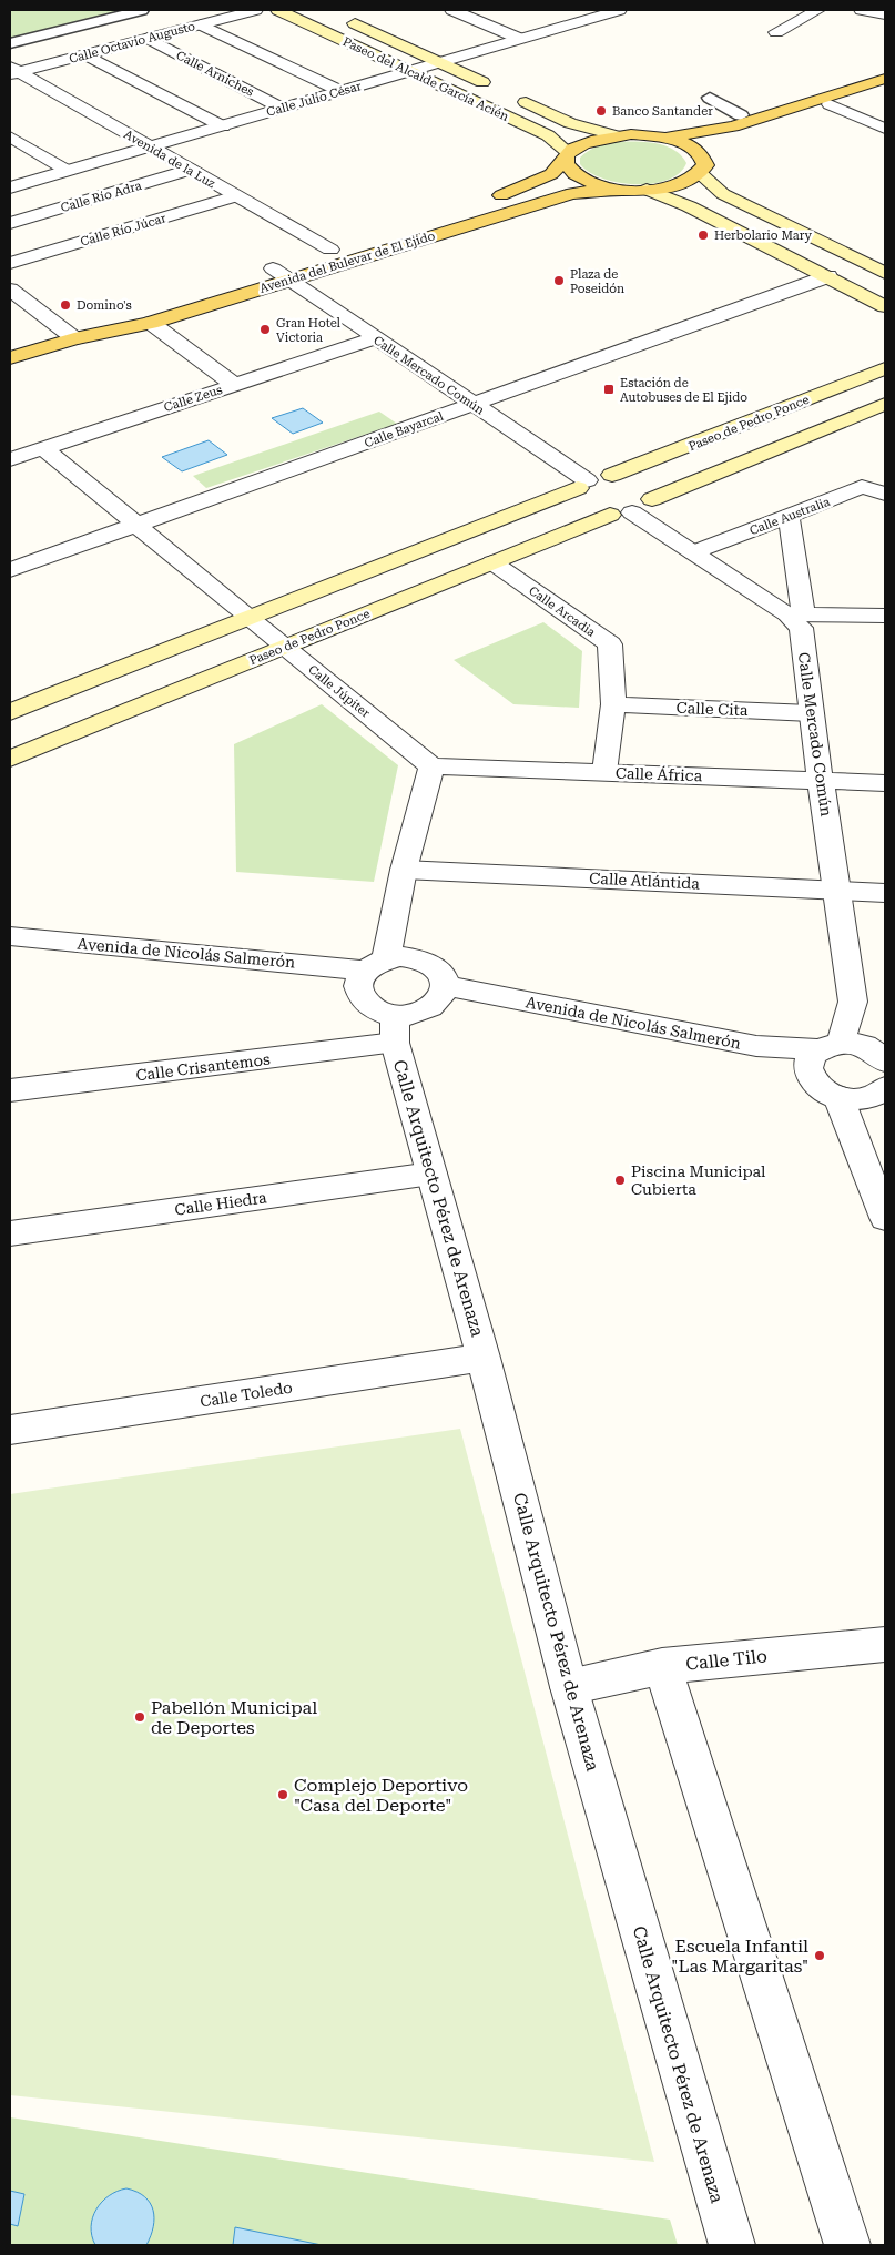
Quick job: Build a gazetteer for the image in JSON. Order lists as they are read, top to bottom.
{
  "streets": {
    "main road": ["Paseo del Alcalde García Acién", "Avenida del Bulevar de El Ejido", "Paseo de Pedro Ponce"],
    "street": [
      "Calle Octavio Augusto",
      "Calle Arniches",
      "Calle Julio César",
      "Avenida de la Luz",
      "Calle Río Adra",
      "Calle Río Júcar",
      "Calle Mercado Común",
      "Calle Zeus",
      "Calle Bayarcal",
      "Calle Australia",
      "Calle Arcadia",
      "Calle Júpiter",
      "Calle Cita",
      "Calle África",
      "Calle Atlántida",
      "Avenida de Nicolás Salmerón",
      "Calle Crisantemos",
      "Calle Arquitecto Pérez de Arenaza",
      "Calle Hiedra",
      "Calle Toledo",
      "Calle Tilo"
    ]
  },
  "crossings": [
    ["Calle Octavio Augusto", "Calle Arniches"],
    ["Calle Octavio Augusto", "Avenida de la Luz"],
    ["Calle Arniches", "Calle Julio César"],
    ["Paseo del Alcalde García Acién", "Calle Julio César"],
    ["Calle Julio César", "Avenida de la Luz"],
    ["Avenida de la Luz", "Calle Río Adra"],
    ["Avenida de la Luz", "Calle Río Júcar"],
    ["Avenida de la Luz", "Avenida del Bulevar de El Ejido"],
    ["Avenida del Bulevar de El Ejido", "Calle Mercado Común"],
    ["Calle Mercado Común", "Calle Zeus"],
    ["Calle Mercado Común", "Paseo de Pedro Ponce"],
    ["Calle Mercado Común", "Calle Bayarcal"],
    ["Calle Mercado Común", "Calle Australia"],
    ["Calle Mercado Común", "Calle Cita"],
    ["Calle Mercado Común", "Calle África"],
    ["Calle Mercado Común", "Calle Atlántida"],
    ["Calle Mercado Común", "Avenida de Nicolás Salmerón"],
    ["Calle Zeus", "Calle Júpiter"],
    ["Paseo de Pedro Ponce", "Calle Arcadia"],
    ["Paseo de Pedro Ponce", "Calle Júpiter"],
    ["Calle Bayarcal", "Calle Júpiter"],
    ["Calle Arcadia", "Calle Cita"],
    ["Calle Arcadia", "Calle África"],
    ["Calle Júpiter", "Calle África"],
    ["Avenida de Nicolás Salmerón", "Calle Crisantemos"],
    ["Avenida de Nicolás Salmerón", "Calle Arquitecto Pérez de Arenaza"],
    ["Calle Crisantemos", "Calle Arquitecto Pérez de Arenaza"],
    ["Calle Arquitecto Pérez de Arenaza", "Calle Hiedra"],
    ["Calle Arquitecto Pérez de Arenaza", "Calle Toledo"],
    ["Calle Arquitecto Pérez de Arenaza", "Calle Tilo"]
  ],
  "places": {
    "other": [
      "Banco Santander",
      "Herbolario Mary",
      "Plaza de Poseidón",
      "Domino's",
      "Gran Hotel Victoria",
      "Piscina Municipal Cubierta",
      "Pabellón Municipal de Deportes",
      "Complejo Deportivo \"Casa del Deporte\"",
      "Escuela Infantil \"Las Margaritas\""
    ],
    "transit": ["Estación de Autobuses de El Ejido"]
  }
}
